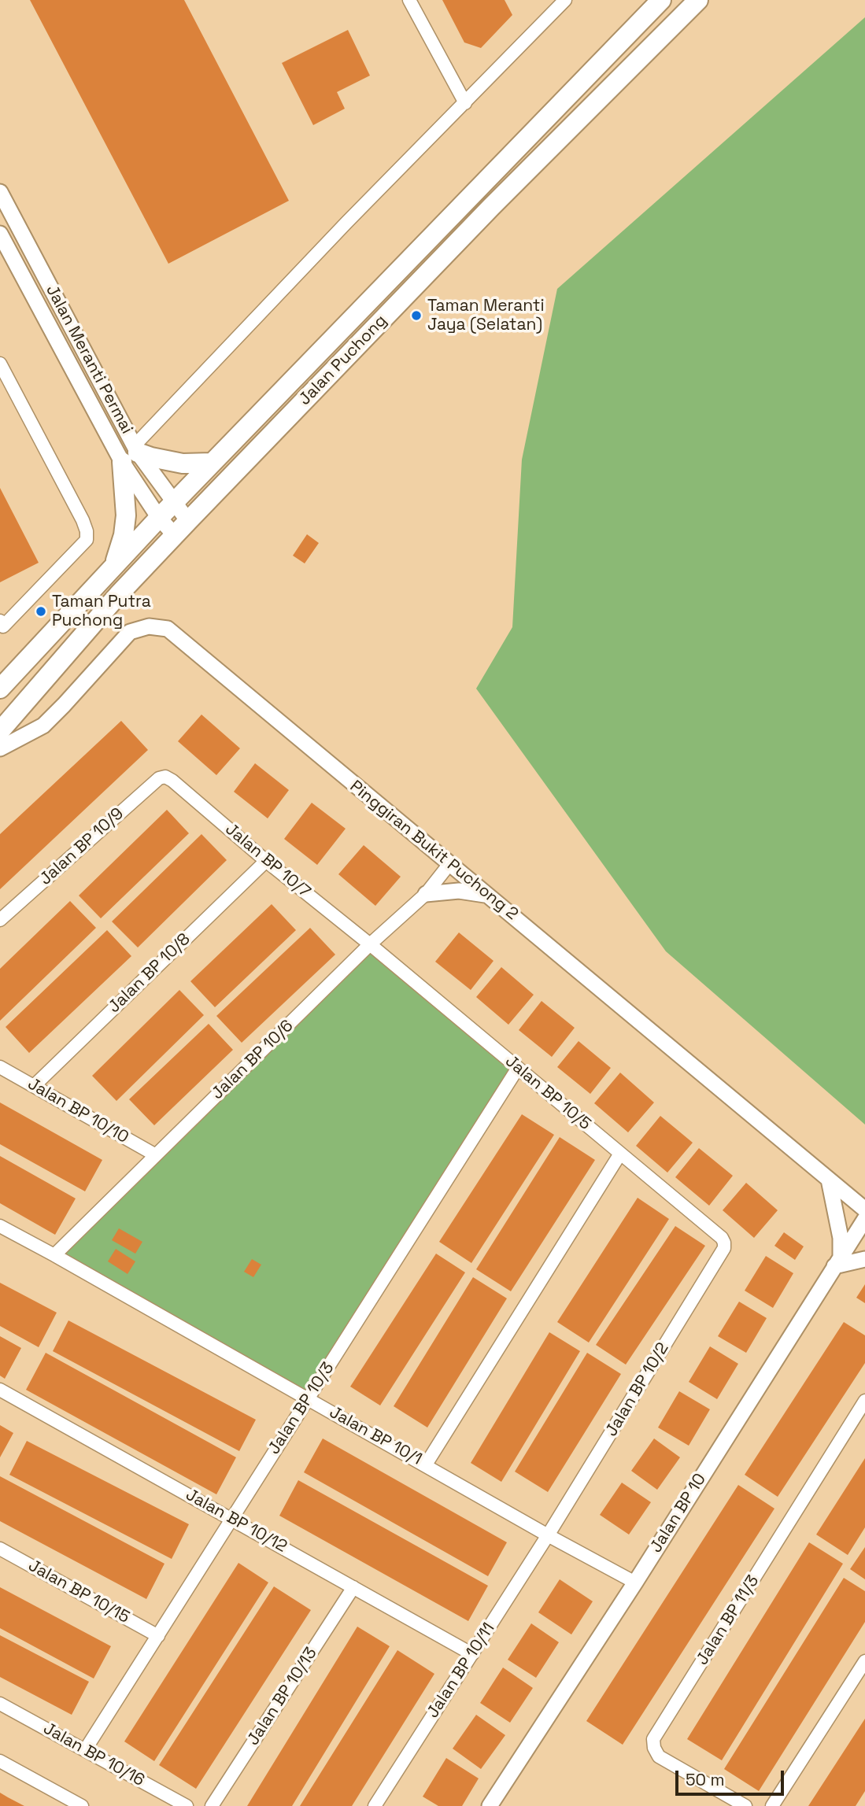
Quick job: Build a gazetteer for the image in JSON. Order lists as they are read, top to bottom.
{
  "streets": {
    "main road": ["Jalan Puchong"],
    "street": [
      "Jalan Meranti Permai",
      "Jalan BP 10/9",
      "Pinggiran Bukit Puchong 2",
      "Jalan BP 10/7",
      "Jalan BP 10/8",
      "Jalan BP 10/6",
      "Jalan BP 10/5",
      "Jalan BP 10/10",
      "Jalan BP 10/2",
      "Jalan BP 10/3",
      "Jalan BP 10/1",
      "Jalan BP 10",
      "Jalan BP 10/12",
      "Jalan BP 10/15",
      "Jalan BP 11/3",
      "Jalan BP 10/11",
      "Jalan BP 10/13",
      "Jalan BP 10/16"
    ]
  },
  "crossings": [
    ["Jalan Meranti Permai", "Jalan Puchong"],
    ["Jalan BP 10/9", "Jalan BP 10/7"],
    ["Pinggiran Bukit Puchong 2", "Jalan BP 10/6"],
    ["Jalan BP 10/7", "Jalan BP 10/8"],
    ["Jalan BP 10/7", "Jalan BP 10/6"],
    ["Jalan BP 10/7", "Jalan BP 10/5"],
    ["Jalan BP 10/8", "Jalan BP 10/10"],
    ["Jalan BP 10/6", "Jalan BP 10/5"],
    ["Jalan BP 10/6", "Jalan BP 10/10"],
    ["Jalan BP 10/6", "Jalan BP 10/1"],
    ["Jalan BP 10/5", "Jalan BP 10/2"],
    ["Jalan BP 10/5", "Jalan BP 10/3"],
    ["Jalan BP 10/2", "Jalan BP 10/1"],
    ["Jalan BP 10/2", "Jalan BP 10/11"],
    ["Jalan BP 10/3", "Jalan BP 10/1"],
    ["Jalan BP 10/3", "Jalan BP 10/12"],
    ["Jalan BP 10/3", "Jalan BP 10/15"],
    ["Jalan BP 10/3", "Jalan BP 10/16"],
    ["Jalan BP 10/1", "Jalan BP 10"],
    ["Jalan BP 10/1", "Jalan BP 10/11"],
    ["Jalan BP 10/12", "Jalan BP 10/11"],
    ["Jalan BP 10/12", "Jalan BP 10/13"]
  ],
  "places": ["Taman Meranti Jaya (Selatan)", "Taman Putra Puchong"],
  "scale_bar": "50 m"
}
